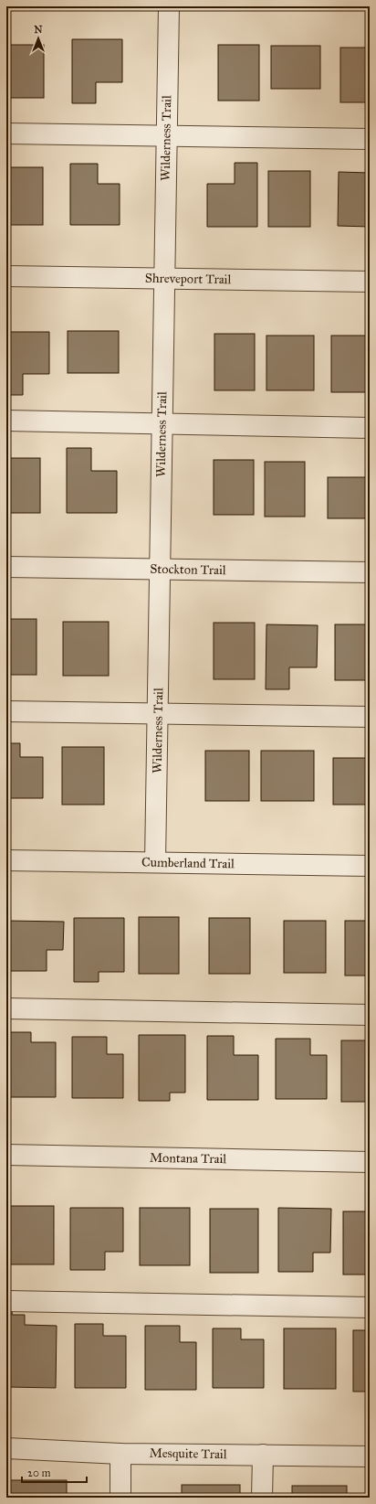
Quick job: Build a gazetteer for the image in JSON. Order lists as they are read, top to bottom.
{
  "streets": {
    "street": [
      "Wilderness Trail",
      "Shreveport Trail",
      "Stockton Trail",
      "Cumberland Trail",
      "Montana Trail",
      "Mesquite Trail"
    ]
  },
  "crossings": [
    ["Wilderness Trail", "Shreveport Trail"],
    ["Wilderness Trail", "Stockton Trail"],
    ["Wilderness Trail", "Cumberland Trail"]
  ],
  "scale_bar": "20 m",
  "north": "top"
}
